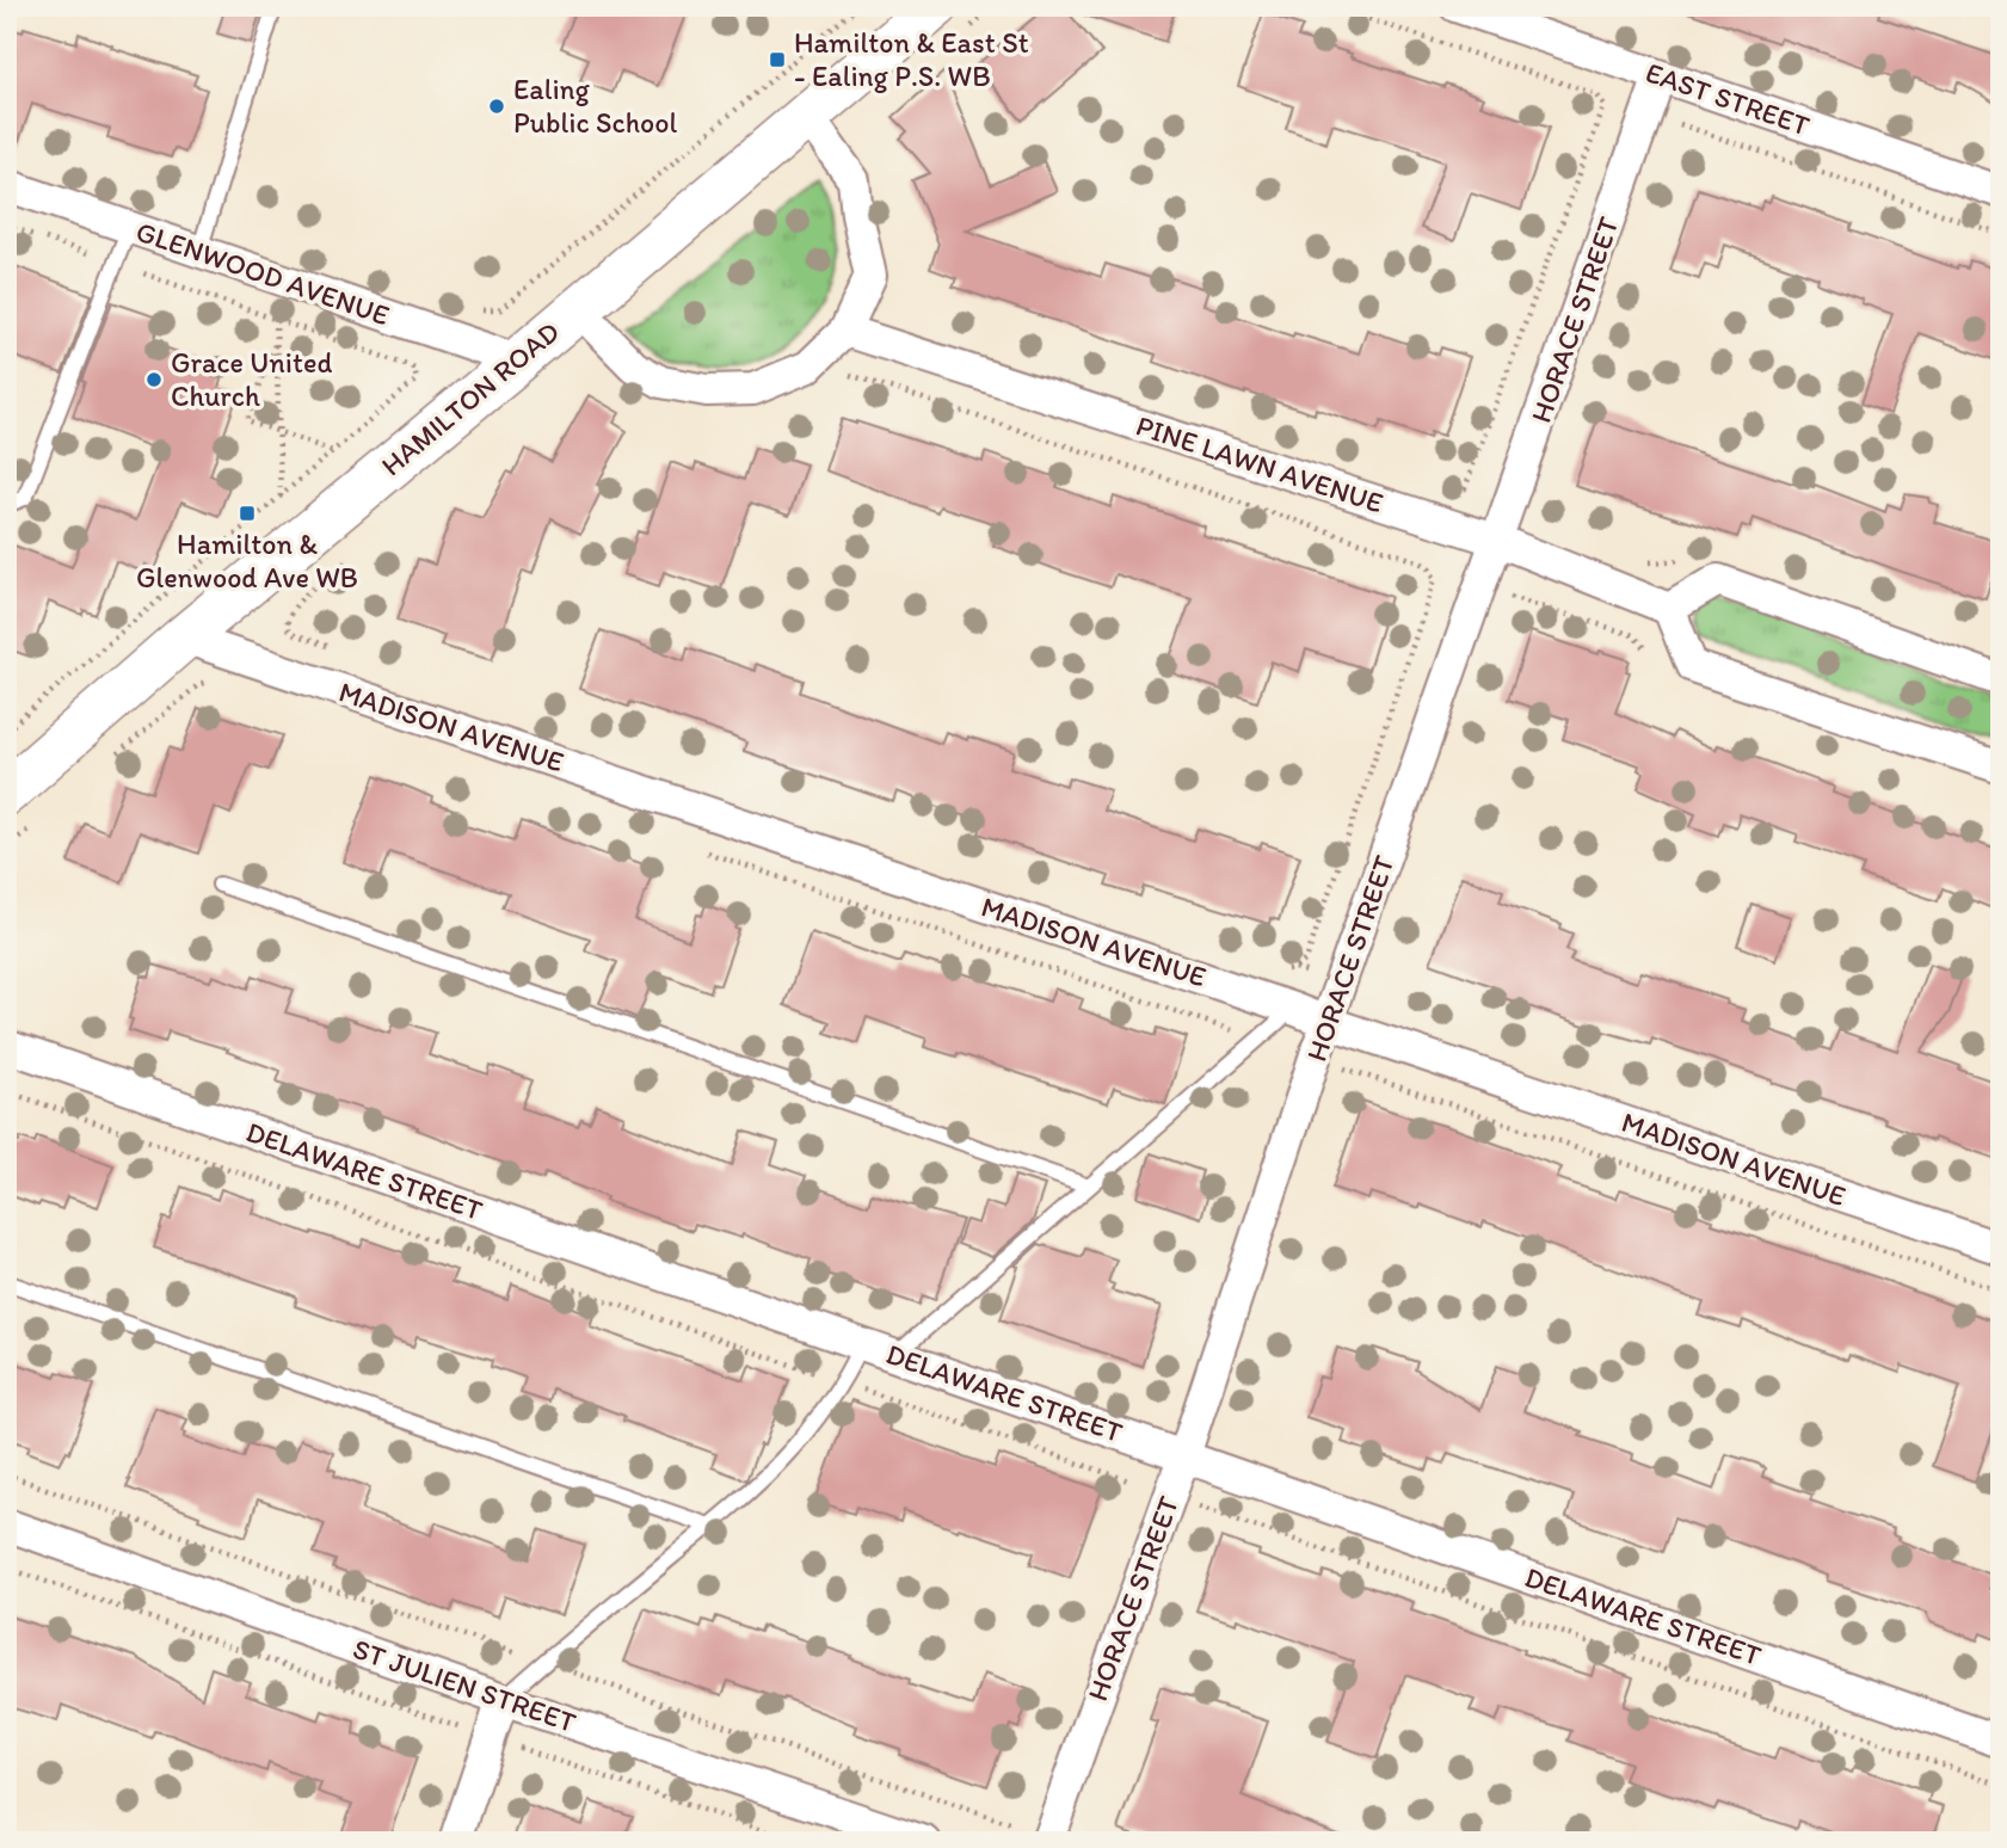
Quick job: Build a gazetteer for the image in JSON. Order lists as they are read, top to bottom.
{
  "streets": {
    "main road": ["HAMILTON ROAD"],
    "street": [
      "EAST STREET",
      "GLENWOOD AVENUE",
      "HORACE STREET",
      "PINE LAWN AVENUE",
      "MADISON AVENUE",
      "DELAWARE STREET",
      "ST JULIEN STREET"
    ]
  },
  "crossings": [
    ["EAST STREET", "HORACE STREET"],
    ["GLENWOOD AVENUE", "HAMILTON ROAD"],
    ["HORACE STREET", "PINE LAWN AVENUE"],
    ["HORACE STREET", "MADISON AVENUE"],
    ["HORACE STREET", "DELAWARE STREET"],
    ["HAMILTON ROAD", "MADISON AVENUE"]
  ],
  "places": {
    "transit": ["Hamilton & East St - Ealing P.S. WB", "Hamilton & Glenwood Ave WB"],
    "other": ["Ealing Public School", "Grace United Church"]
  }
}
